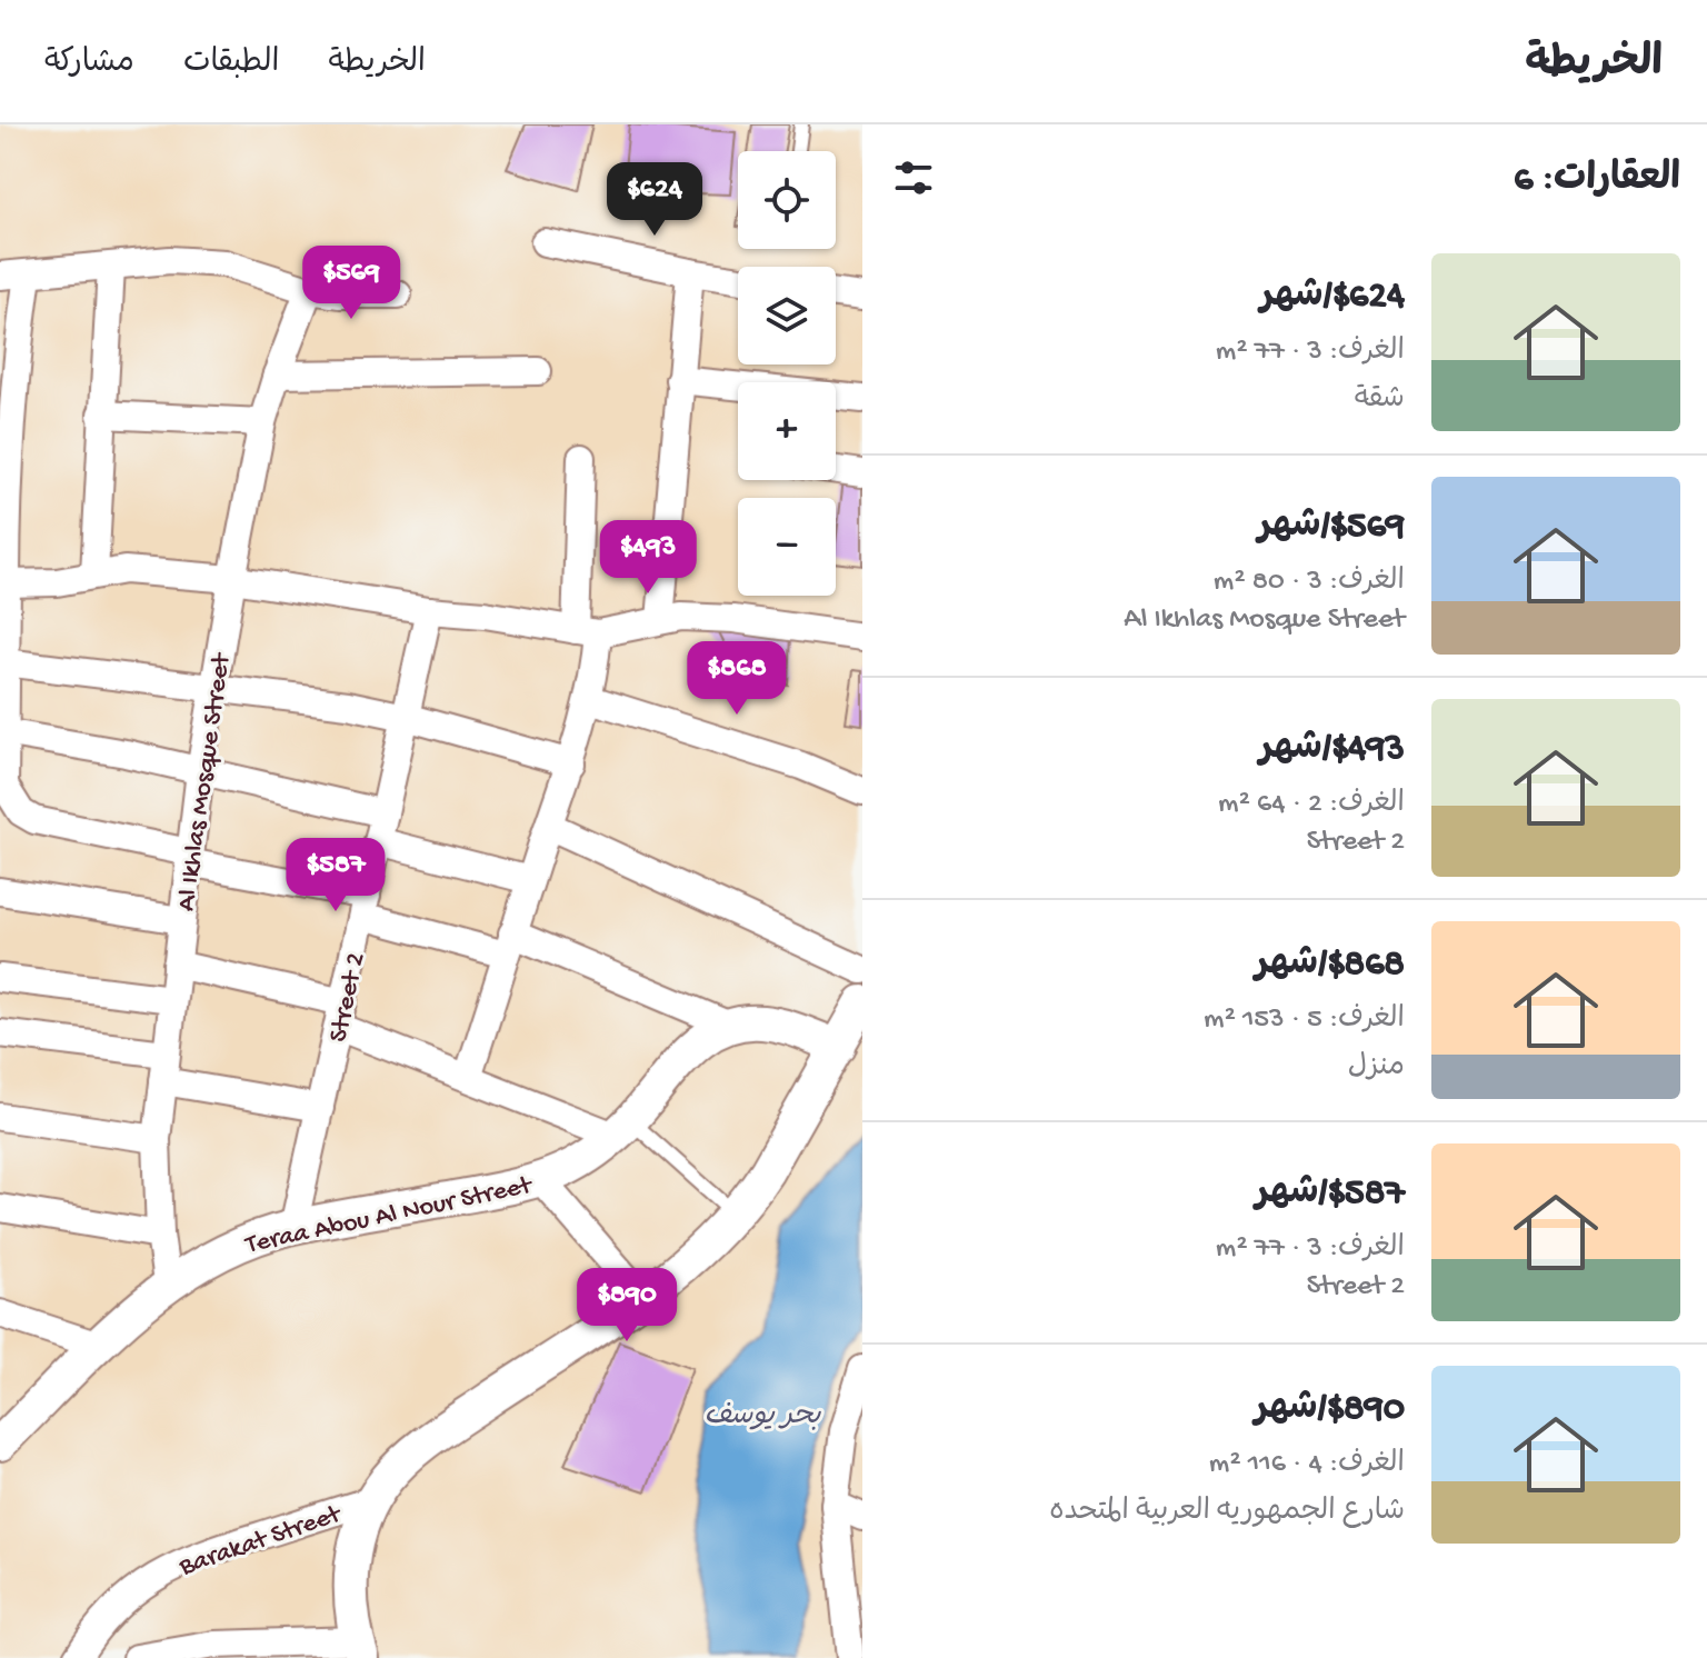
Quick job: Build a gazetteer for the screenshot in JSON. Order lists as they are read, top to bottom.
{
  "streets": {
    "street": [
      "Al Ikhlas Mosque Street",
      "Street 2",
      "Teraa Abou Al Nour Street",
      "Barakat Street"
    ]
  },
  "crossings": [
    ["Al Ikhlas Mosque Street", "Teraa Abou Al Nour Street"],
    ["Street 2", "Teraa Abou Al Nour Street"]
  ],
  "water": ["بحر يوسف"],
  "page": {
    "header": "الخريطة",
    "nav": ["الخريطة", "الطبقات", "مشاركة"],
    "heading": "العقارات: 6",
    "map_buttons": ["+", "−"],
    "price": [
      "$624",
      "$569",
      "$493",
      "$868",
      "$587",
      "$890"
    ],
    "list": [
      {
        "name": "$624/شهر",
        "note": "الغرف: 3 · 77 m² · شقة"
      },
      {
        "name": "$569/شهر",
        "note": "الغرف: 3 · 80 m² · Al Ikhlas Mosque Street"
      },
      {
        "name": "$493/شهر",
        "note": "الغرف: 2 · 64 m² · Street 2"
      },
      {
        "name": "$868/شهر",
        "note": "الغرف: 5 · 153 m² · منزل"
      },
      {
        "name": "$587/شهر",
        "note": "الغرف: 3 · 77 m² · Street 2"
      },
      {
        "name": "$890/شهر",
        "note": "الغرف: 4 · 116 m² · شارع الجمهوريه العربية المتحده"
      }
    ]
  }
}
